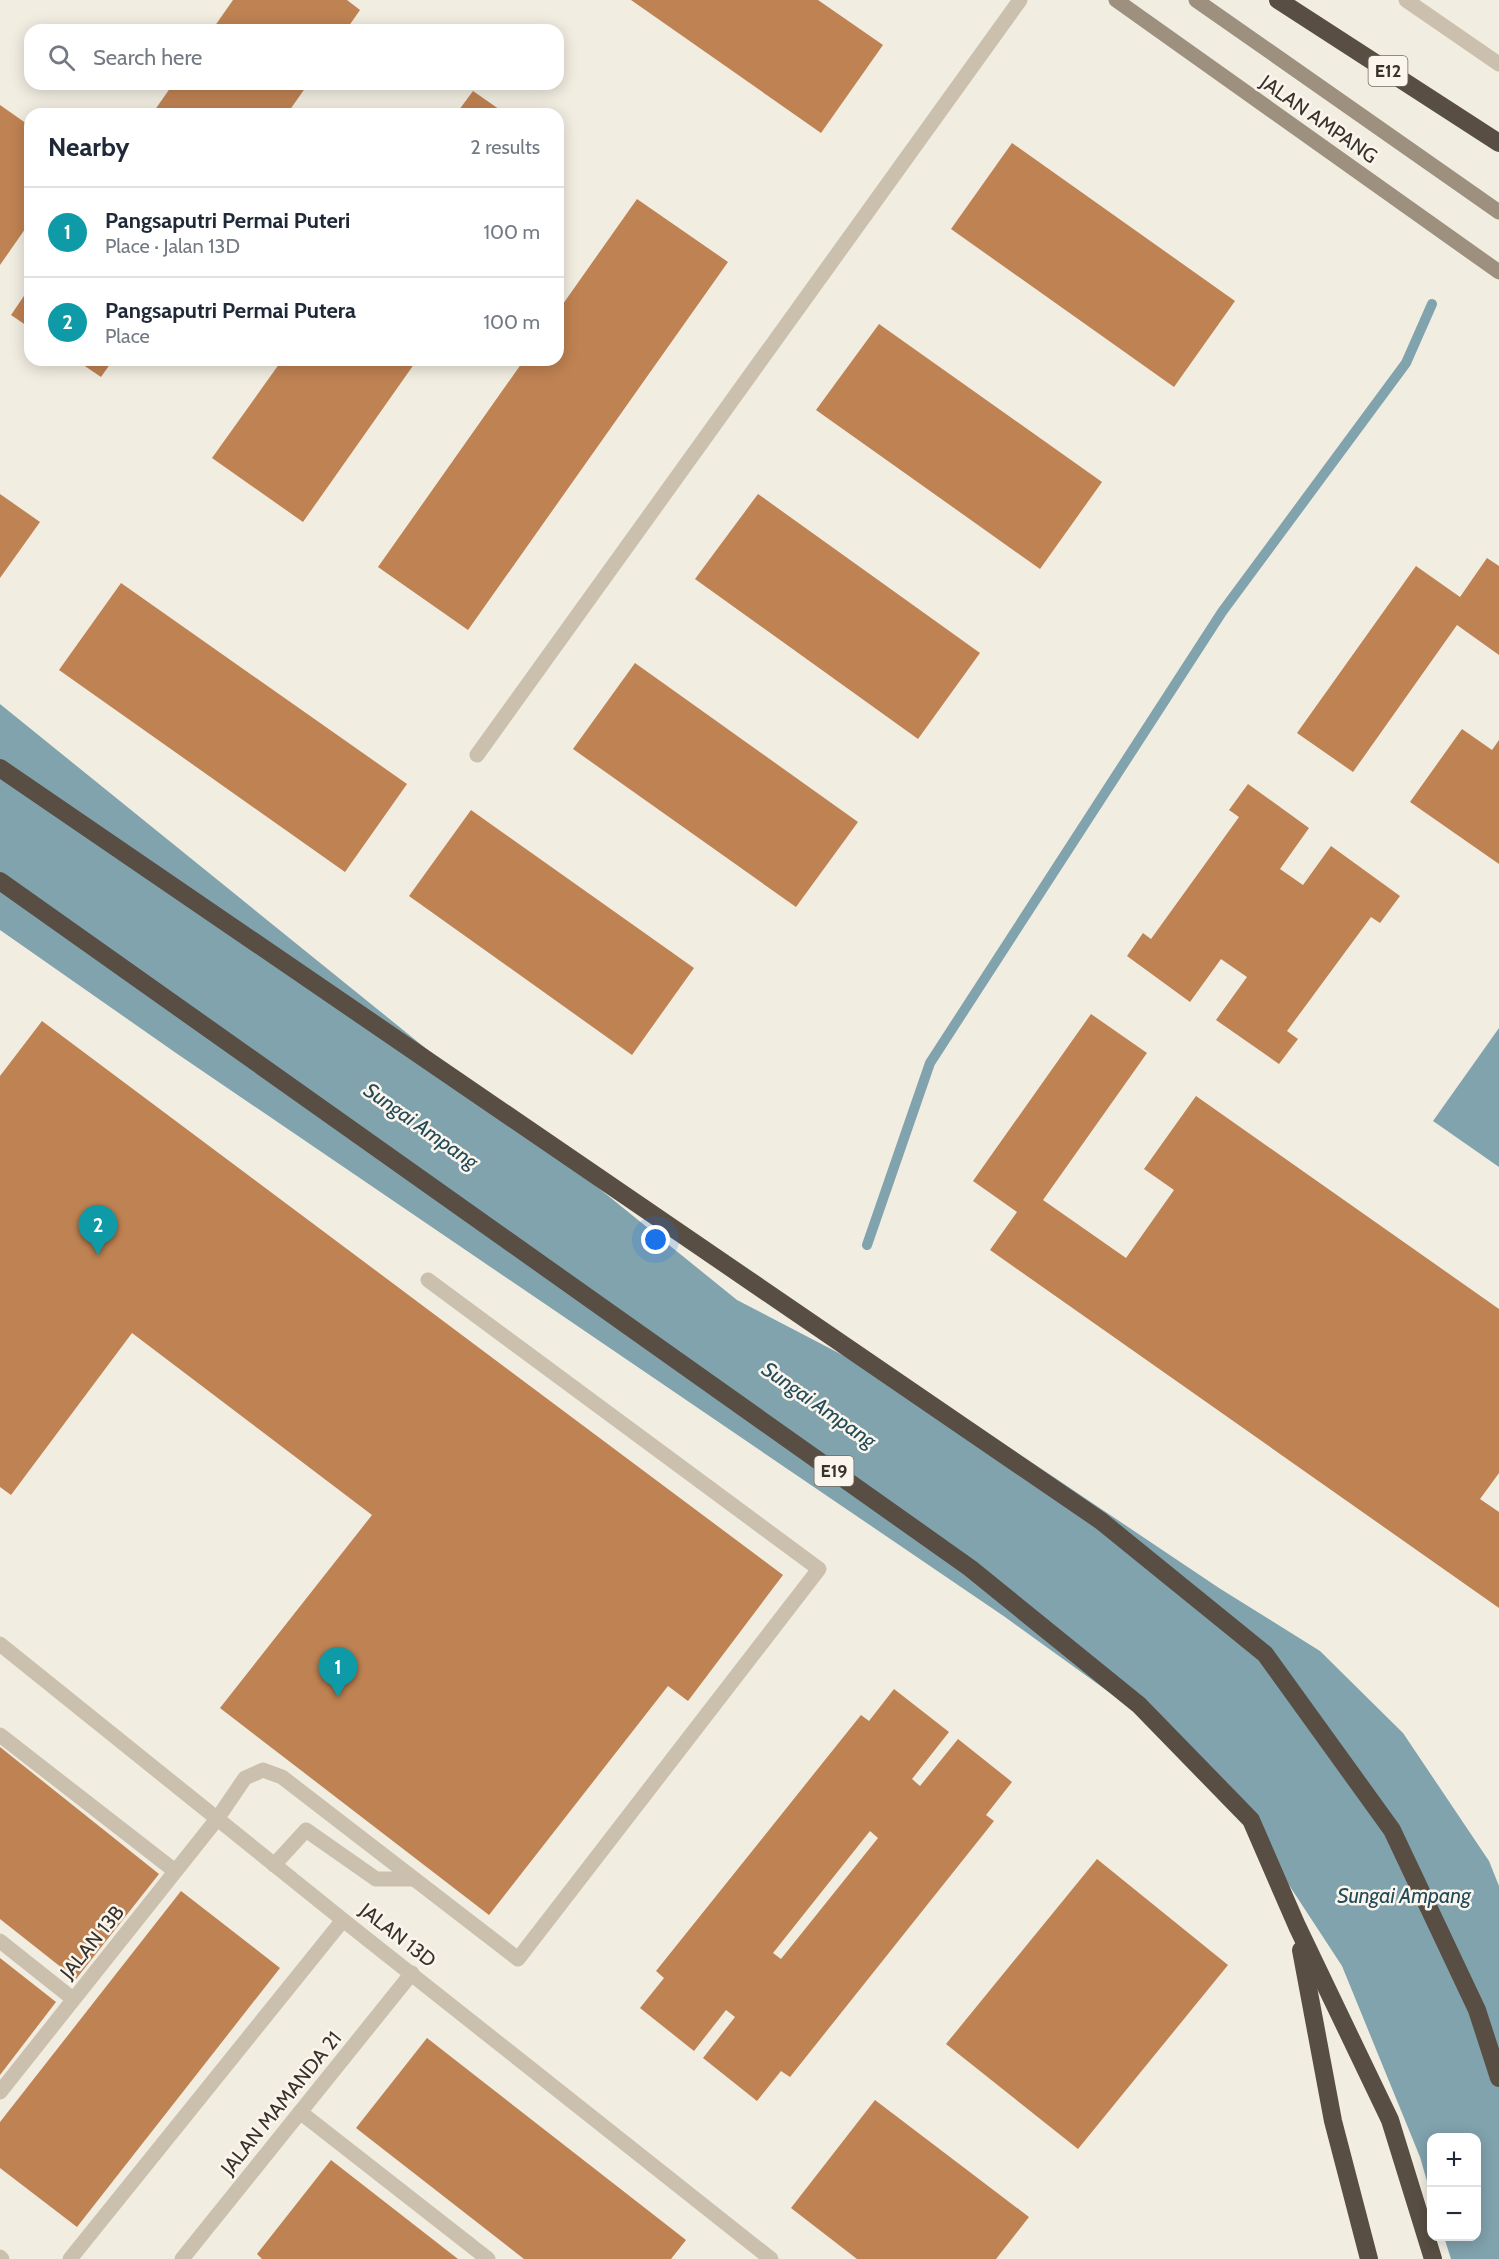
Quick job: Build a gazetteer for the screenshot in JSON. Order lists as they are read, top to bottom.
{
  "streets": {
    "highway": ["E12", "E19"],
    "main road": ["JALAN AMPANG"],
    "street": ["JALAN 13D", "JALAN 13B", "JALAN MAMANDA 21"]
  },
  "crossings": [
    ["JALAN 13D", "JALAN 13B"],
    ["JALAN 13D", "JALAN MAMANDA 21"]
  ],
  "water": ["Sungai Ampang"],
  "page": {
    "search": "Search here",
    "heading": ["Nearby", "2 results"],
    "list": [
      {
        "mark": "1",
        "name": "Pangsaputri Permai Puteri",
        "note": "Place · Jalan 13D",
        "value": "100 m"
      },
      {
        "mark": "2",
        "name": "Pangsaputri Permai Putera",
        "note": "Place",
        "value": "100 m"
      }
    ],
    "pins": ["2", "1"],
    "map_buttons": ["+", "−"]
  }
}
